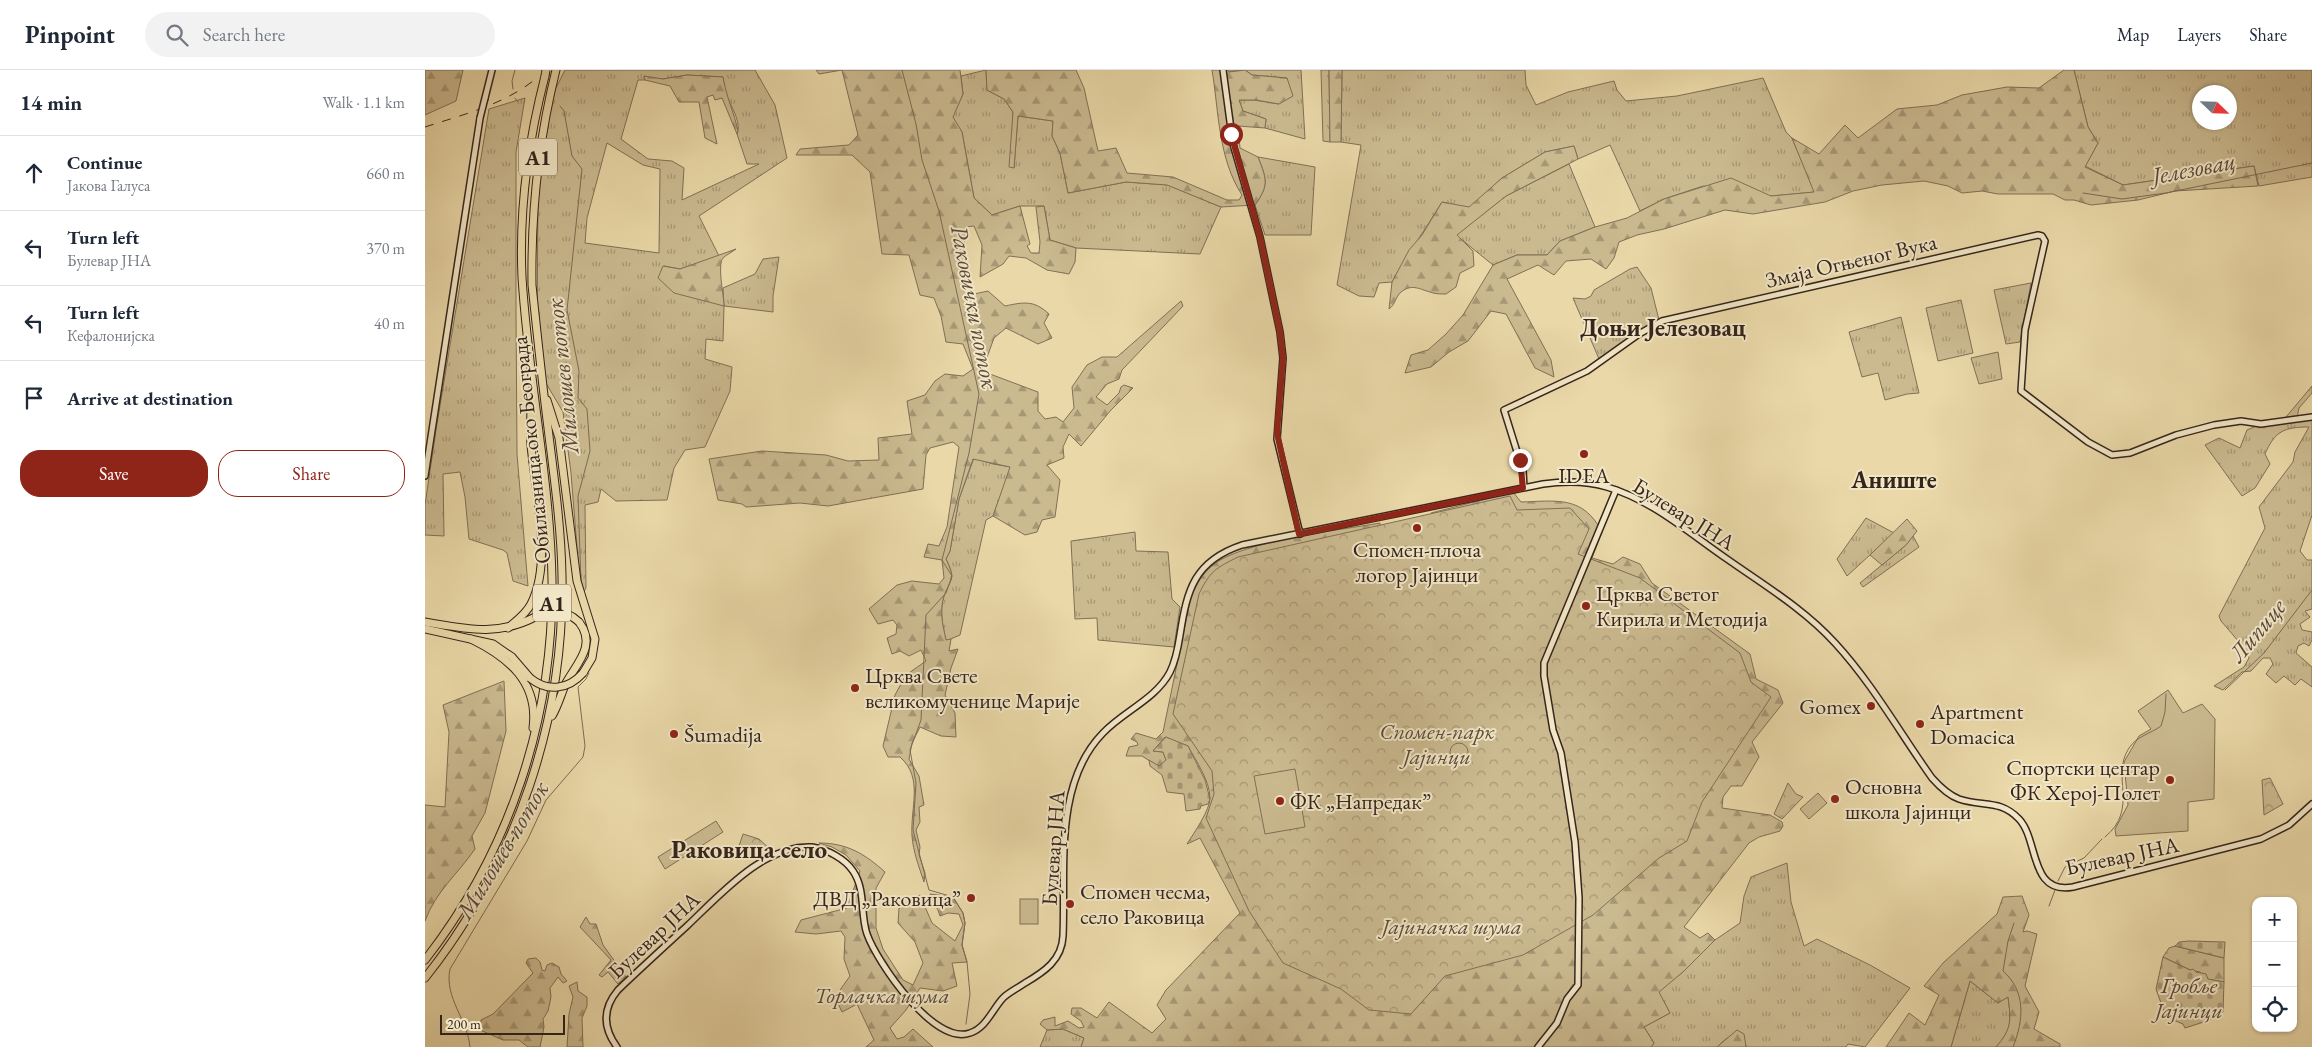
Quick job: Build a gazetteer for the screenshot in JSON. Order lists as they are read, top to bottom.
{
  "streets": {
    "highway": ["A1", "Обилазница око Београда"],
    "main road": ["Змаја Огњеног Вука", "Булевар ЈНА"]
  },
  "crossings": [
    ["Змаја Огњеног Вука", "Булевар ЈНА"]
  ],
  "districts": ["Доњи Јелезовац", "Аниште", "Раковица село"],
  "water": [
    "Јелезовац",
    "Раковички поток",
    "Милошев поток",
    "Липице"
  ],
  "parks": [
    "Спомен-парк Јајинци",
    "Јајиначка шума",
    "Гробље Јајинци",
    "Торлачка шума"
  ],
  "places": [
    "IDEA",
    "Спомен-плоча логор Јајинци",
    "Црква Светог Кирила и Методија",
    "Црква Свете великомученице Марије",
    "Gomex",
    "Apartment Domacica",
    "Šumadija",
    "Спортски центар ФК Херој-Полет",
    "Основна школа Јајинци",
    "ФК „Напредак”",
    "ДВД „Раковица”",
    "Спомен чесма, село Раковица"
  ],
  "scale_bar": "200 m",
  "north": "bottom right",
  "page": {
    "header": "Pinpoint",
    "search": "Search here",
    "nav": ["Map", "Layers", "Share"],
    "heading": ["14 min", "Walk · 1.1 km"],
    "list": [
      ["Continue", "Јакова Галуса", "660 m"],
      ["Turn left", "Булевар ЈНА", "370 m"],
      ["Turn left", "Кефалонијска", "40 m"],
      "Arrive at destination"
    ],
    "buttons": ["Save", "Share"],
    "map_buttons": ["+", "−"],
    "scale": "200 m"
  }
}
